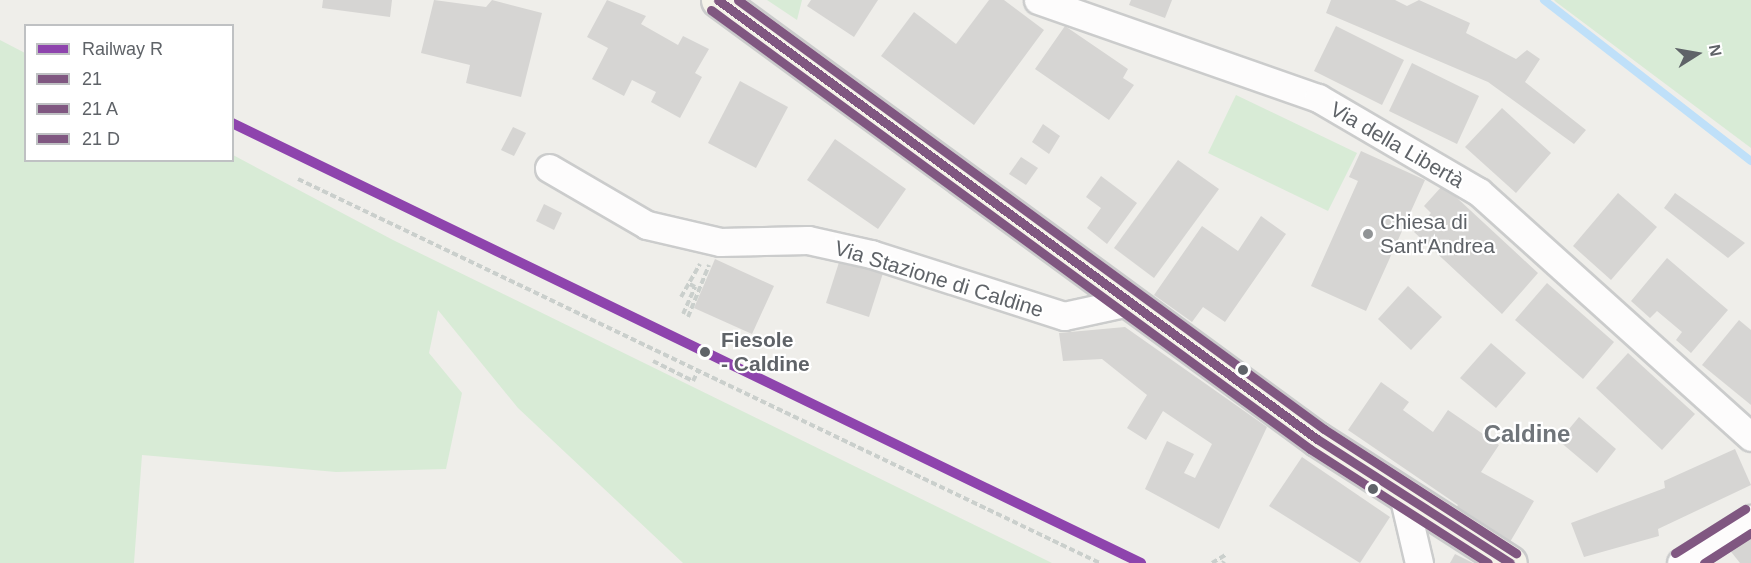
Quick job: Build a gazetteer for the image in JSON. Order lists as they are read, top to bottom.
{
  "streets": {
    "street": ["Via della Libertà", "Via Stazione di Caldine"]
  },
  "districts": ["Caldine"],
  "places": ["Chiesa di Sant'Andrea", "Fiesole - Caldine"],
  "lines": ["transit line 21", "rail line R"],
  "legend": [
    "Railway R",
    "21",
    "21 A",
    "21 D"
  ],
  "north": "right"
}
